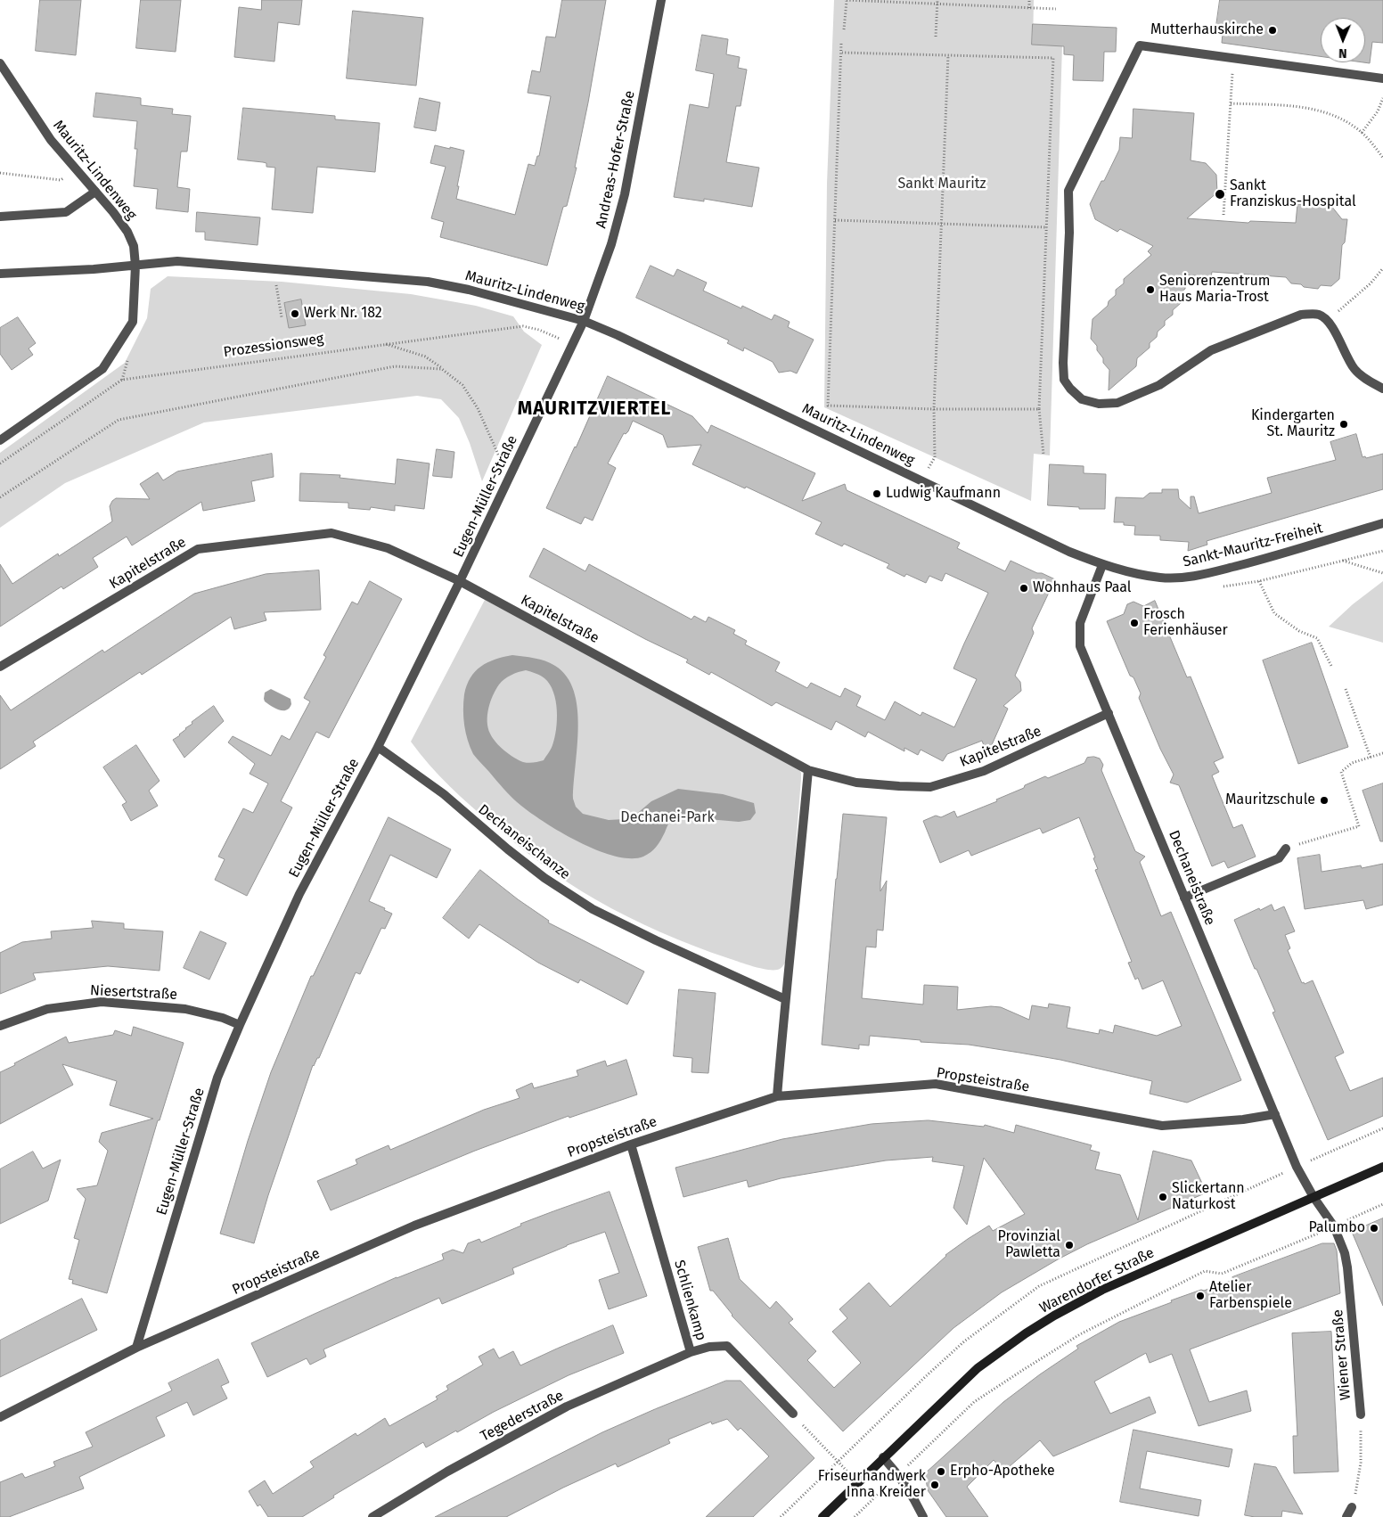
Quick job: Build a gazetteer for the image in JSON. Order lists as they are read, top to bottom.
{
  "streets": {
    "main road": ["Warendorfer Straße"],
    "street": [
      "Andreas-Hofer-Straße",
      "Mauritz-Lindenweg",
      "Eugen-Müller-Straße",
      "Sankt-Mauritz-Freiheit",
      "Kapitelstraße",
      "Dechaneischanze",
      "Dechaneistraße",
      "Niesertstraße",
      "Propsteistraße",
      "Schlienkamp",
      "Wiener Straße",
      "Tegederstraße"
    ],
    "path": ["Prozessionsweg"]
  },
  "crossings": [
    ["Andreas-Hofer-Straße", "Mauritz-Lindenweg"],
    ["Andreas-Hofer-Straße", "Eugen-Müller-Straße"],
    ["Mauritz-Lindenweg", "Eugen-Müller-Straße"],
    ["Mauritz-Lindenweg", "Sankt-Mauritz-Freiheit"],
    ["Mauritz-Lindenweg", "Dechaneistraße"],
    ["Prozessionsweg", "Eugen-Müller-Straße"],
    ["Eugen-Müller-Straße", "Kapitelstraße"],
    ["Eugen-Müller-Straße", "Dechaneischanze"],
    ["Eugen-Müller-Straße", "Niesertstraße"],
    ["Eugen-Müller-Straße", "Propsteistraße"],
    ["Sankt-Mauritz-Freiheit", "Dechaneistraße"],
    ["Kapitelstraße", "Dechaneistraße"],
    ["Dechaneistraße", "Propsteistraße"],
    ["Dechaneistraße", "Warendorfer Straße"],
    ["Dechaneistraße", "Wiener Straße"],
    ["Propsteistraße", "Schlienkamp"],
    ["Warendorfer Straße", "Wiener Straße"],
    ["Schlienkamp", "Tegederstraße"]
  ],
  "districts": ["MAURITZVIERTEL"],
  "parks": ["Sankt Mauritz", "Dechanei-Park"],
  "places": [
    "Mutterhauskirche",
    "Sankt Franziskus-Hospital",
    "Seniorenzentrum Haus Maria-Trost",
    "Werk Nr. 182",
    "Kindergarten St. Mauritz",
    "Ludwig Kaufmann",
    "Wohnhaus Paal",
    "Frosch Ferienhäuser",
    "Mauritzschule",
    "Slickertann Naturkost",
    "Palumbo",
    "Provinzial Pawletta",
    "Atelier Farbenspiele",
    "Erpho-Apotheke",
    "Friseurhandwerk Inna Kreider"
  ],
  "north": "bottom"
}
